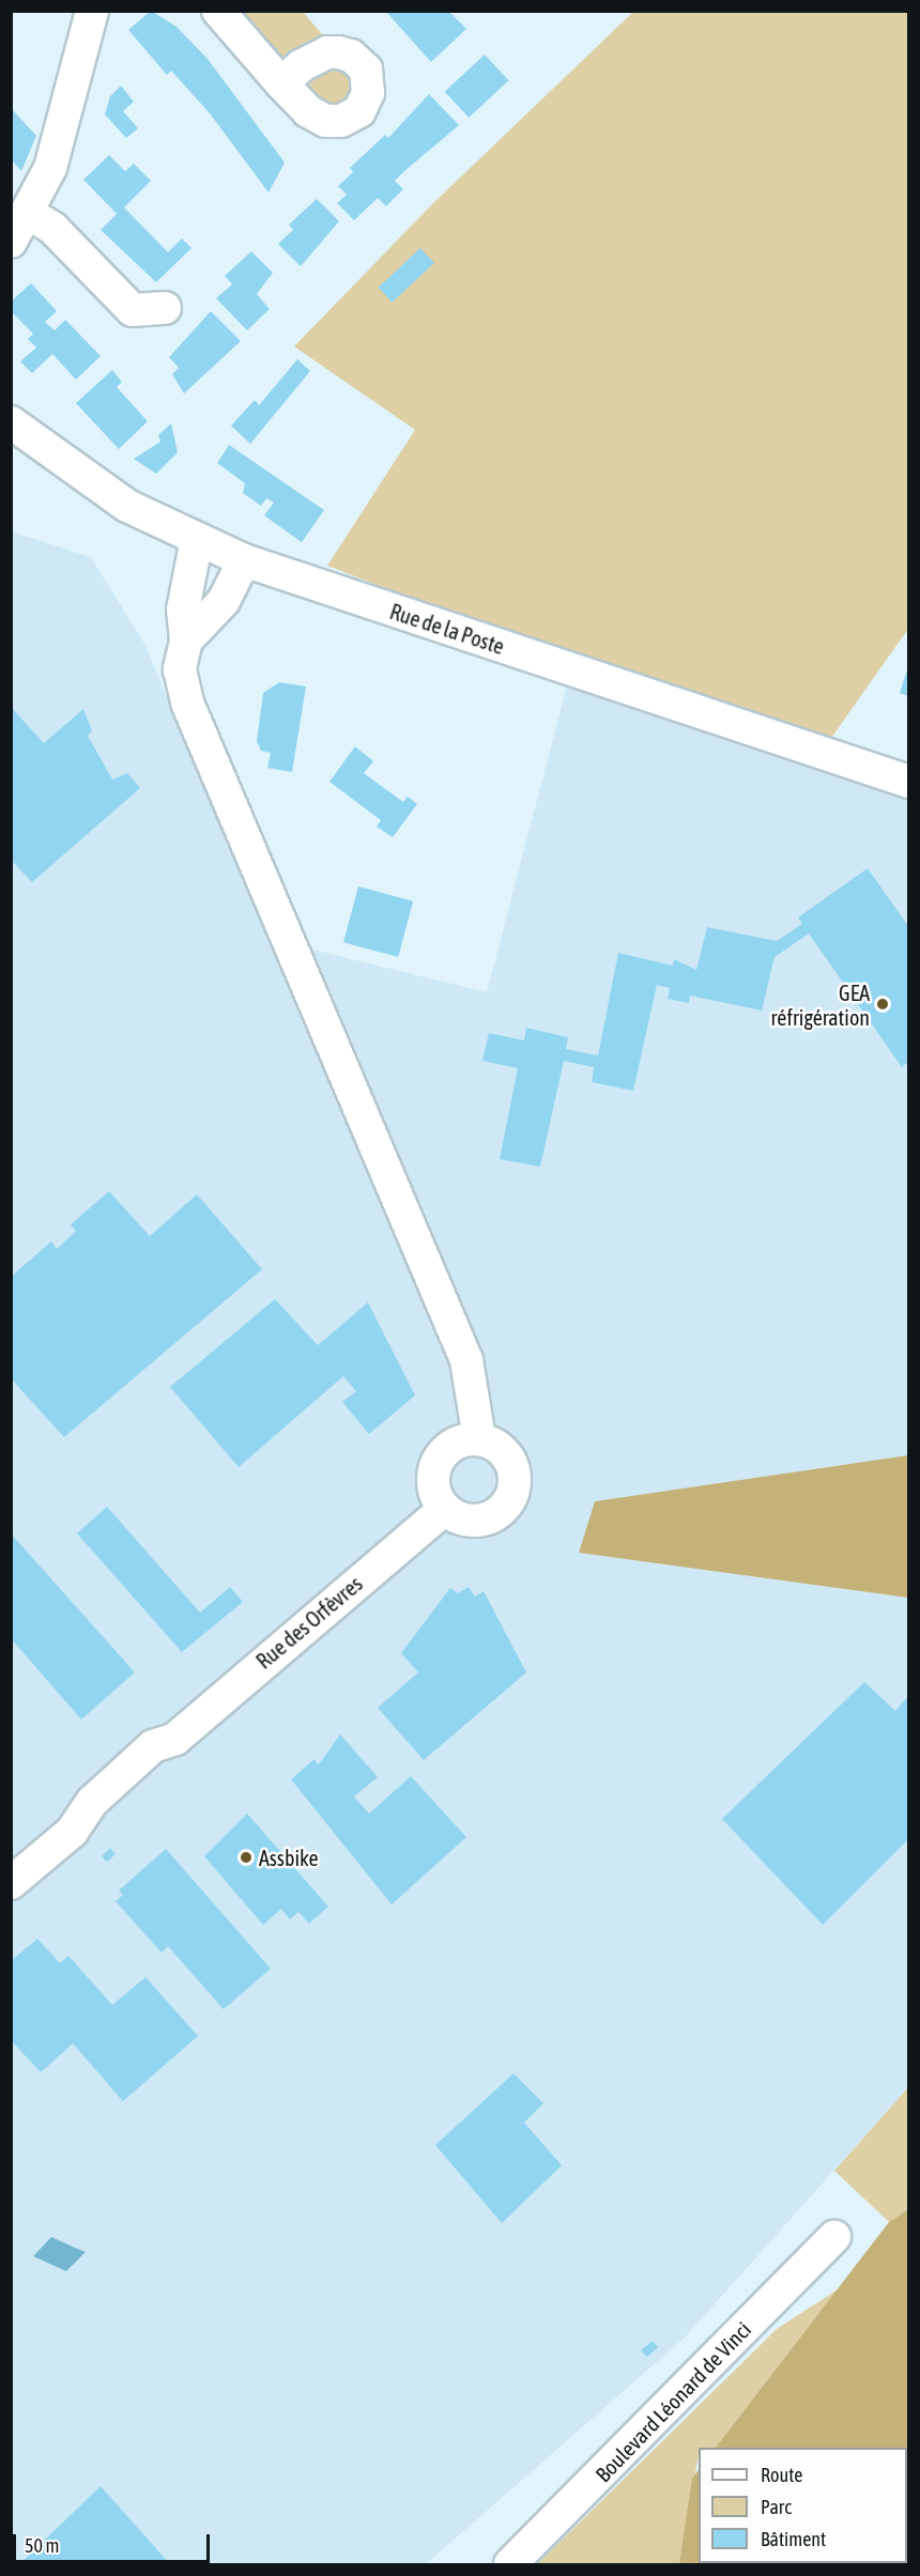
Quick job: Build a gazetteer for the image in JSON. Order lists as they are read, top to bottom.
{
  "streets": {
    "street": ["Rue de la Poste", "Rue des Orfèvres", "Boulevard Léonard de Vinci"]
  },
  "places": ["GEA réfrigération", "Assbike"],
  "legend": ["Route", "Parc", "Bâtiment"],
  "scale_bar": "50 m"
}
